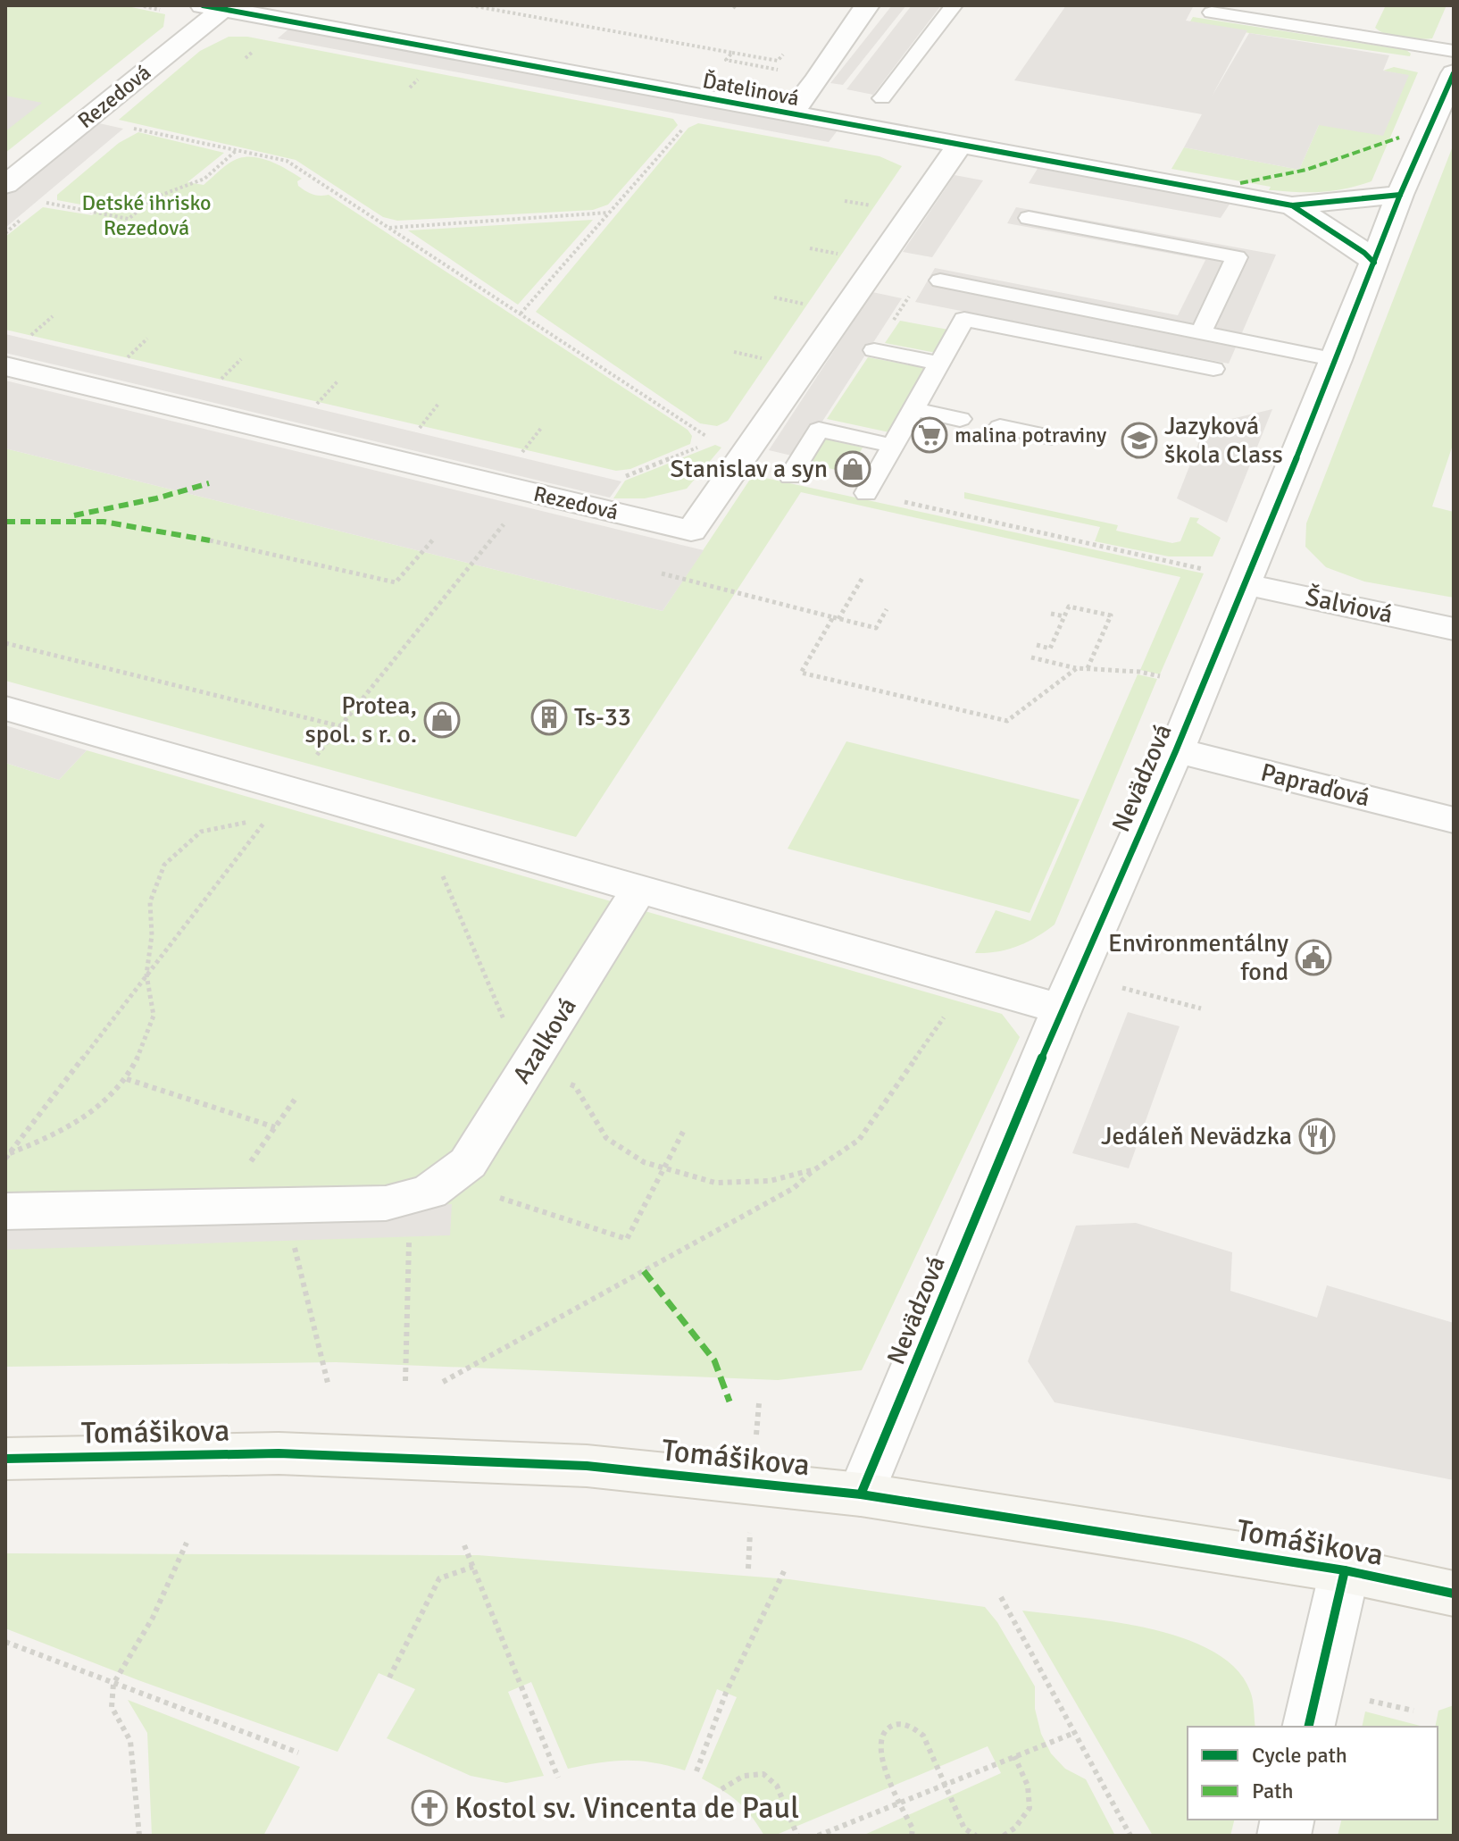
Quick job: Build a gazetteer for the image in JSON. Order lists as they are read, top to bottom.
{
  "streets": {
    "main road": ["Tomášikova"],
    "street": [
      "Ďatelinová",
      "Rezedová",
      "Šalviová",
      "Nevädzová",
      "Papraďová",
      "Azalková"
    ]
  },
  "crossings": [
    ["Ďatelinová", "Rezedová"],
    ["Ďatelinová", "Nevädzová"],
    ["Šalviová", "Nevädzová"],
    ["Nevädzová", "Papraďová"],
    ["Nevädzová", "Tomášikova"]
  ],
  "parks": ["Detské ihrisko Rezedová"],
  "places": {
    "supermarket": ["malina potraviny"],
    "school or university": ["Jazyková škola Class"],
    "shop": ["Stanislav a syn", "Protea, spol. s r. o."],
    "building": ["Ts-33"],
    "public building": ["Environmentálny fond"],
    "restaurant": ["Jedáleň Nevädzka"],
    "church": ["Kostol sv. Vincenta de Paul"]
  },
  "legend": ["Cycle path", "Path"]
}
